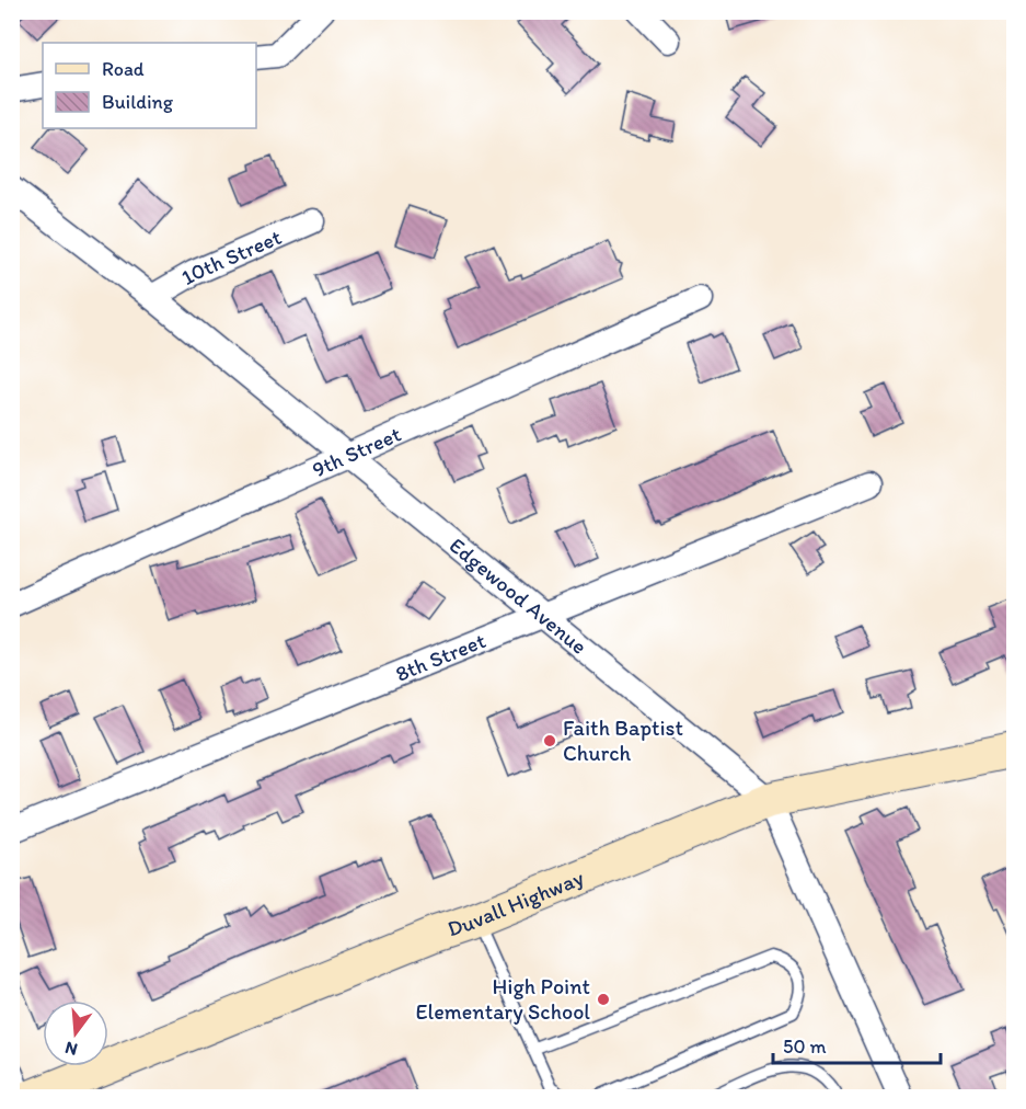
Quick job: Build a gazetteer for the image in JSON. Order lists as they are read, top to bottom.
{
  "streets": {
    "street": [
      "10th Street",
      "9th Street",
      "Edgewood Avenue",
      "8th Street",
      "Duvall Highway"
    ]
  },
  "crossings": [
    ["10th Street", "Edgewood Avenue"],
    ["9th Street", "Edgewood Avenue"],
    ["Edgewood Avenue", "8th Street"],
    ["Edgewood Avenue", "Duvall Highway"]
  ],
  "places": ["Faith Baptist Church", "High Point Elementary School"],
  "legend": ["Road", "Building"],
  "scale_bar": "50 m",
  "north": "bottom"
}
